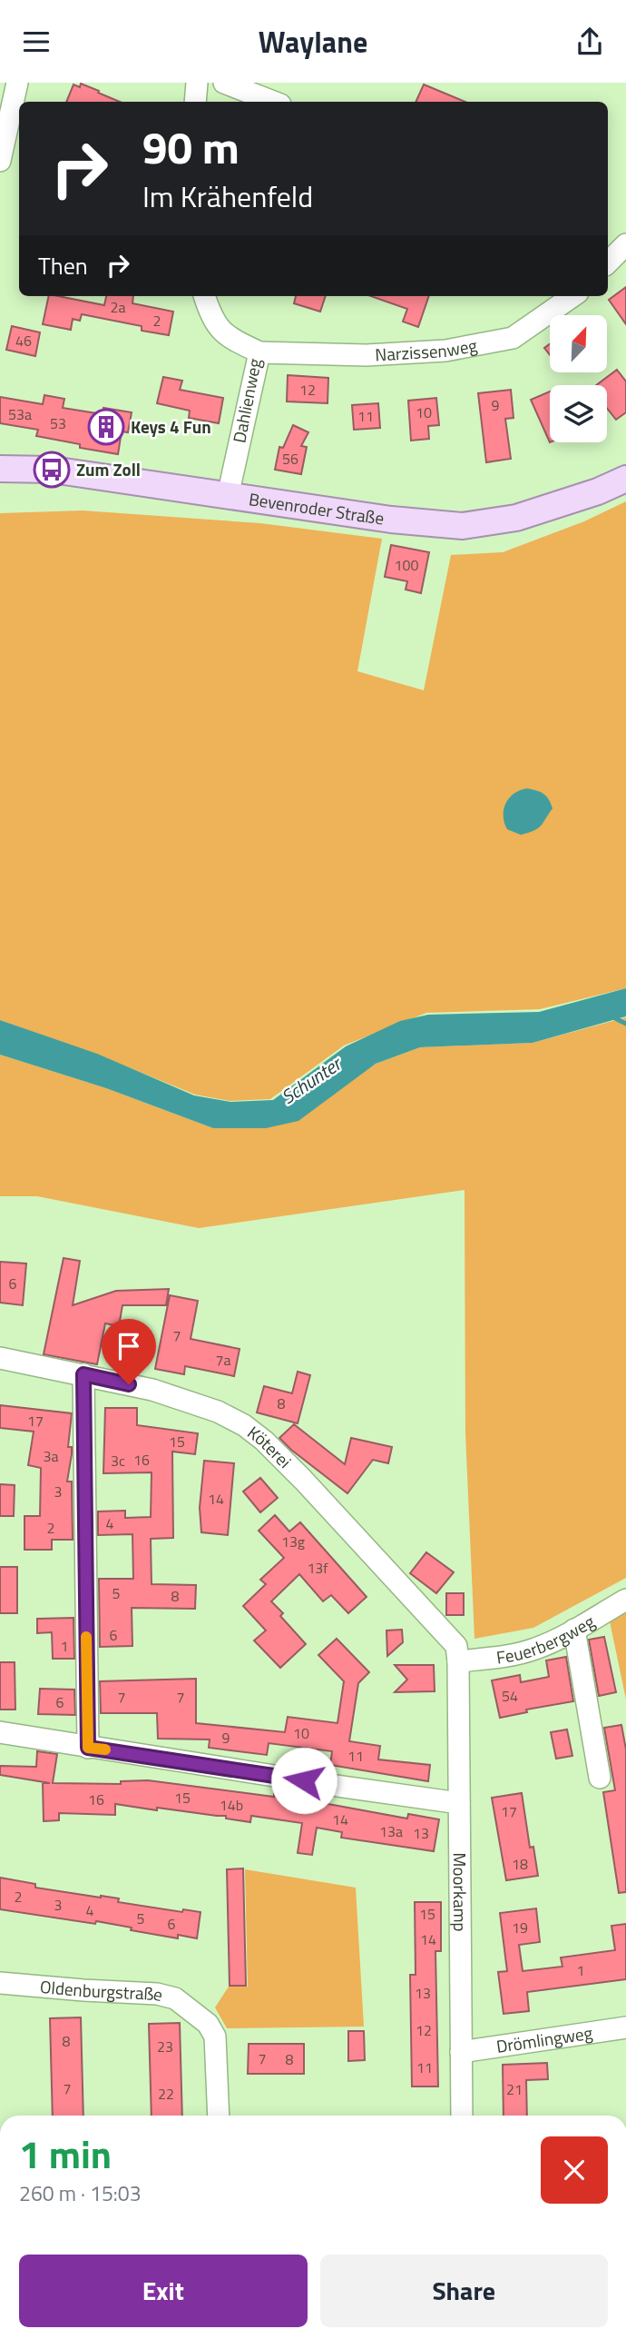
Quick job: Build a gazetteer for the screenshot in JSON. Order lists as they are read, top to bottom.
{
  "streets": {
    "main road": ["Bevenroder Straße"],
    "street": [
      "Narzissenweg",
      "Dahlienweg",
      "Köterei",
      "Feuerbergweg",
      "Moorkamp",
      "Oldenburgstraße",
      "Drömlingweg"
    ]
  },
  "crossings": [
    ["Narzissenweg", "Dahlienweg"],
    ["Dahlienweg", "Bevenroder Straße"],
    ["Köterei", "Feuerbergweg"],
    ["Köterei", "Moorkamp"],
    ["Feuerbergweg", "Moorkamp"],
    ["Moorkamp", "Drömlingweg"]
  ],
  "water": ["Schunter"],
  "places": {
    "building": ["Keys 4 Fun"],
    "bus stop": ["Zum Zoll"]
  },
  "house_numbers": [
    "2a",
    "2",
    "46",
    "12",
    "9",
    "10",
    "53a",
    "11",
    "53",
    "56",
    "100",
    "6",
    "7",
    "7a",
    "8",
    "17",
    "15",
    "3a",
    "16",
    "3c",
    "3",
    "14",
    "4",
    "2",
    "13g",
    "13f",
    "5",
    "8",
    "6",
    "1",
    "54",
    "7",
    "7",
    "6",
    "10",
    "9",
    "11",
    "15",
    "16",
    "14b",
    "17",
    "14",
    "13a",
    "13",
    "18",
    "2",
    "3",
    "4",
    "15",
    "5",
    "6",
    "19",
    "14",
    "1",
    "13",
    "12",
    "8",
    "23",
    "7",
    "8",
    "11",
    "7",
    "21",
    "22"
  ],
  "north": "top right",
  "page": {
    "header": "Waylane",
    "turn": ["90 m", "Im Krähenfeld"],
    "then": "Then",
    "heading": ["1 min", "260 m · 15:03"],
    "buttons": ["Exit", "Share"]
  }
}
